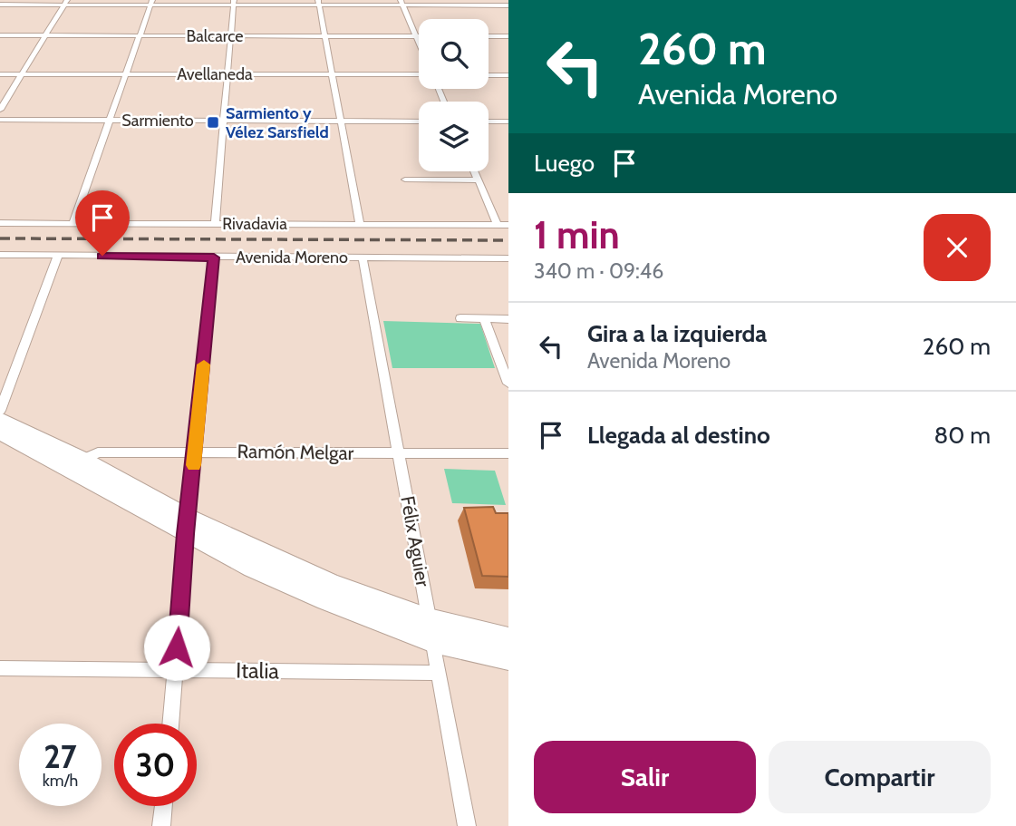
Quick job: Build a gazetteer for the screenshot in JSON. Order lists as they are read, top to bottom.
{
  "streets": {
    "street": [
      "Balcarce",
      "Avellaneda",
      "Sarmiento",
      "Rivadavia",
      "Avenida Moreno",
      "Ramón Melgar",
      "Félix Aguier",
      "Italia"
    ]
  },
  "crossings": [
    ["Avenida Moreno", "Félix Aguier"],
    ["Ramón Melgar", "Félix Aguier"],
    ["Félix Aguier", "Italia"]
  ],
  "places": {
    "transit": ["Sarmiento y Vélez Sarsfield"]
  },
  "page": {
    "turn": ["260 m", "Avenida Moreno"],
    "then": "Luego",
    "heading": ["1 min", "340 m · 09:46"],
    "list": [
      {
        "name": "Gira a la izquierda",
        "note": "Avenida Moreno",
        "value": "260 m"
      },
      {
        "name": "Llegada al destino",
        "value": "80 m"
      }
    ],
    "speed": "27 km/h",
    "limit": "30",
    "buttons": ["Salir", "Compartir"]
  }
}
